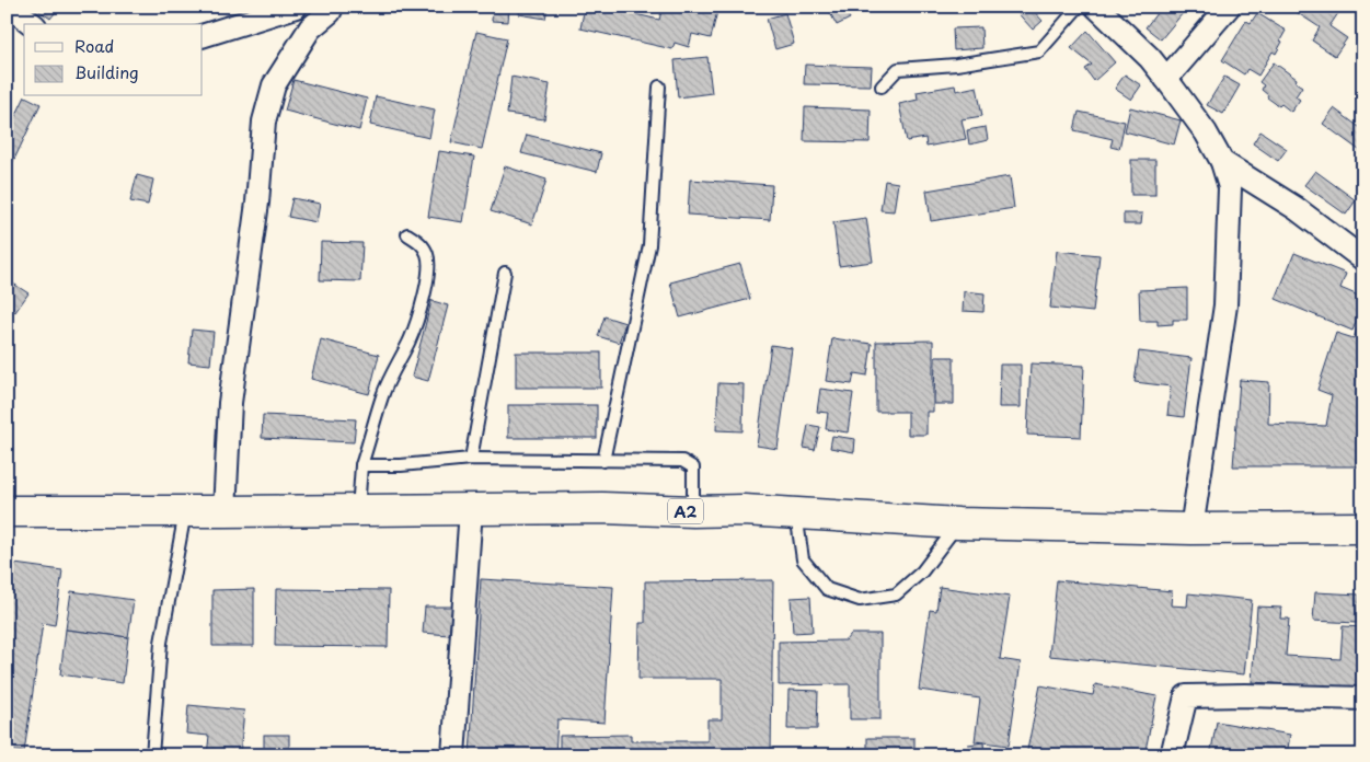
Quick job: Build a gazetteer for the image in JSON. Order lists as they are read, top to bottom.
{
  "streets": {
    "main road": ["A2"]
  },
  "legend": ["Road", "Building"]
}
